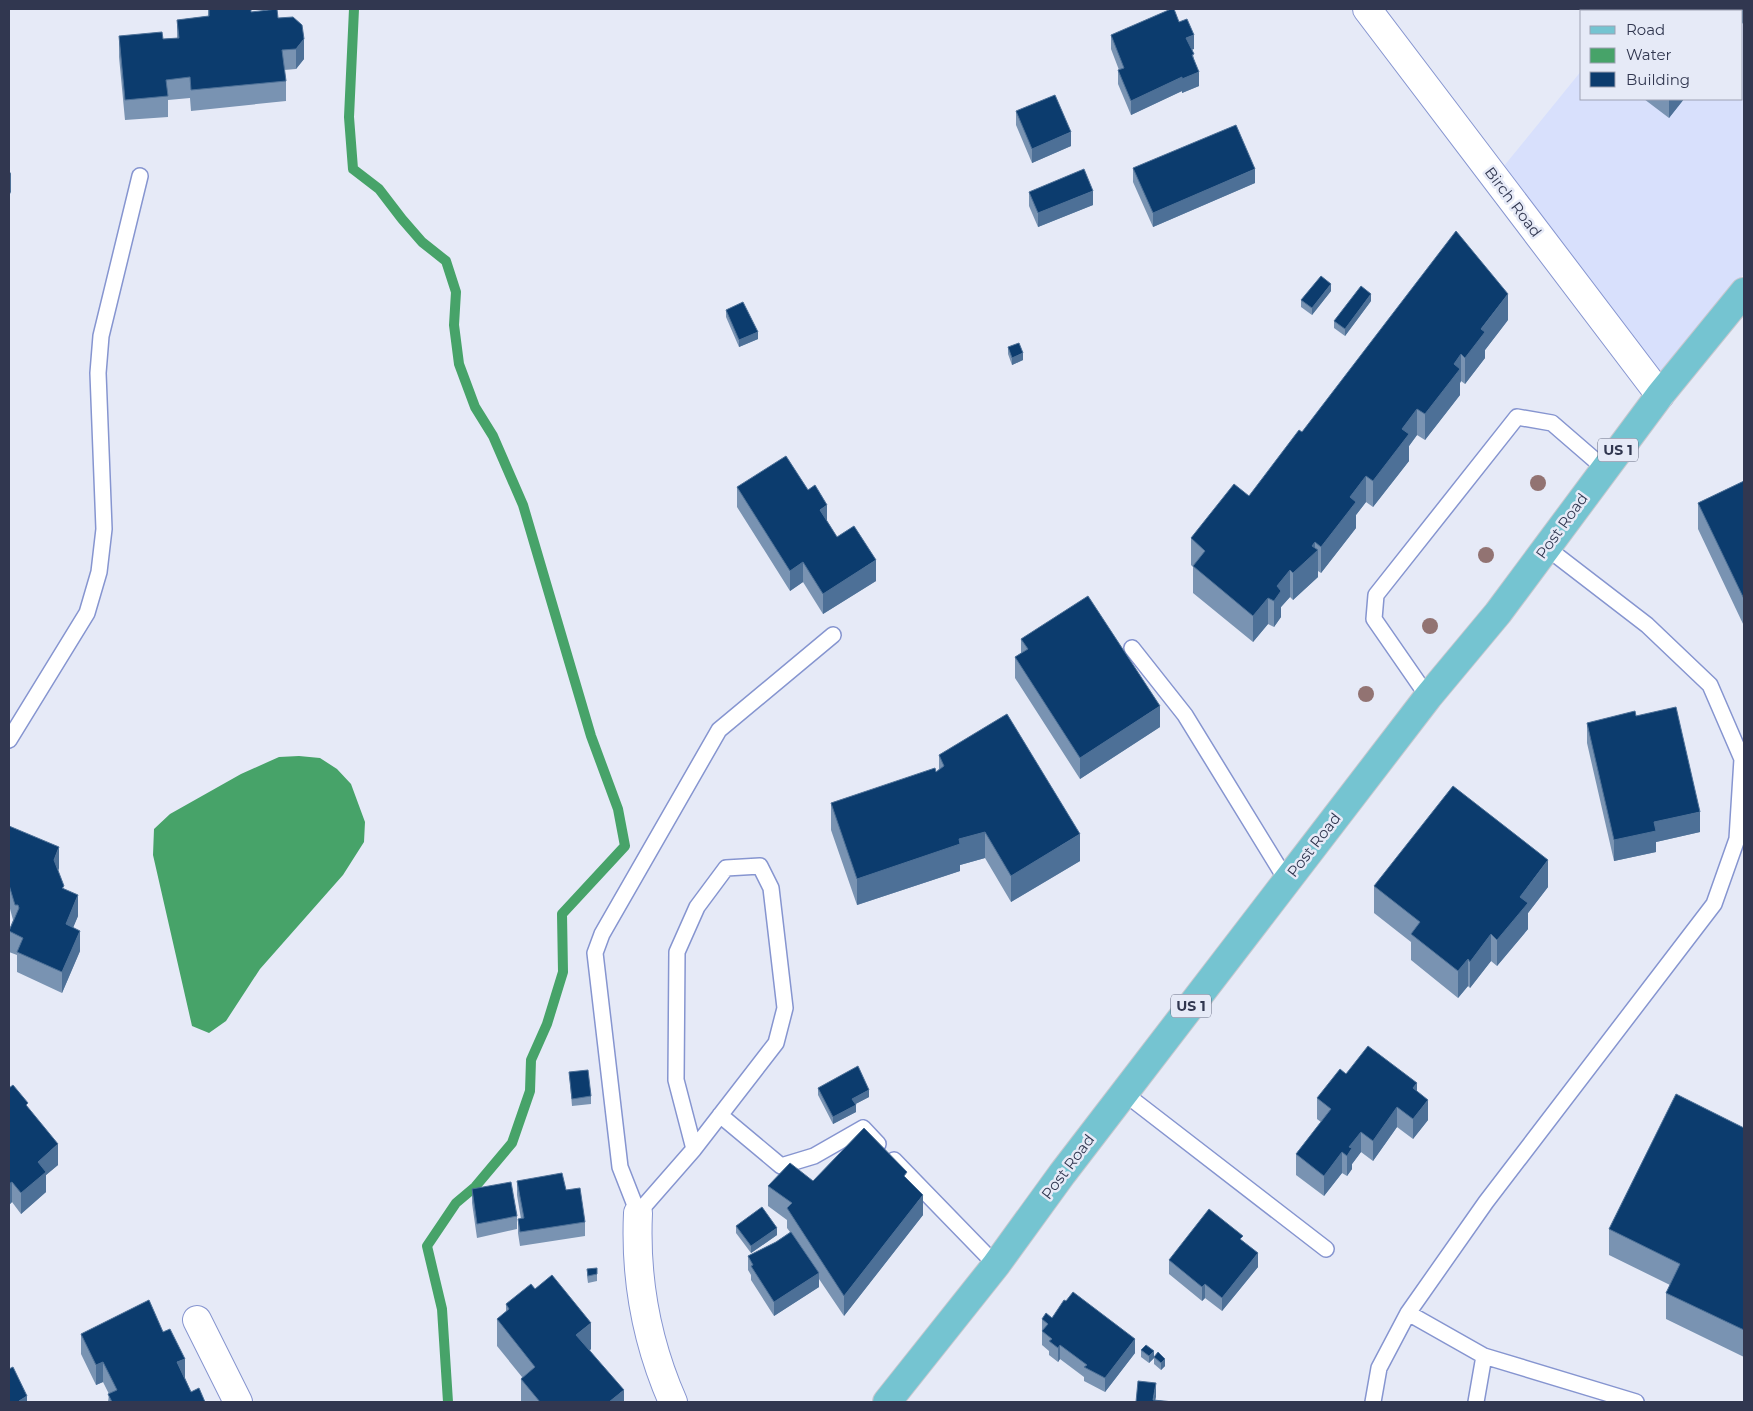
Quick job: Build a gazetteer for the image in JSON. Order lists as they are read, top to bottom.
{
  "streets": {
    "main road": ["US 1", "Post Road"],
    "street": ["Birch Road"]
  },
  "crossings": [
    ["Birch Road", "Post Road"]
  ],
  "legend": ["Road", "Water", "Building"]
}
